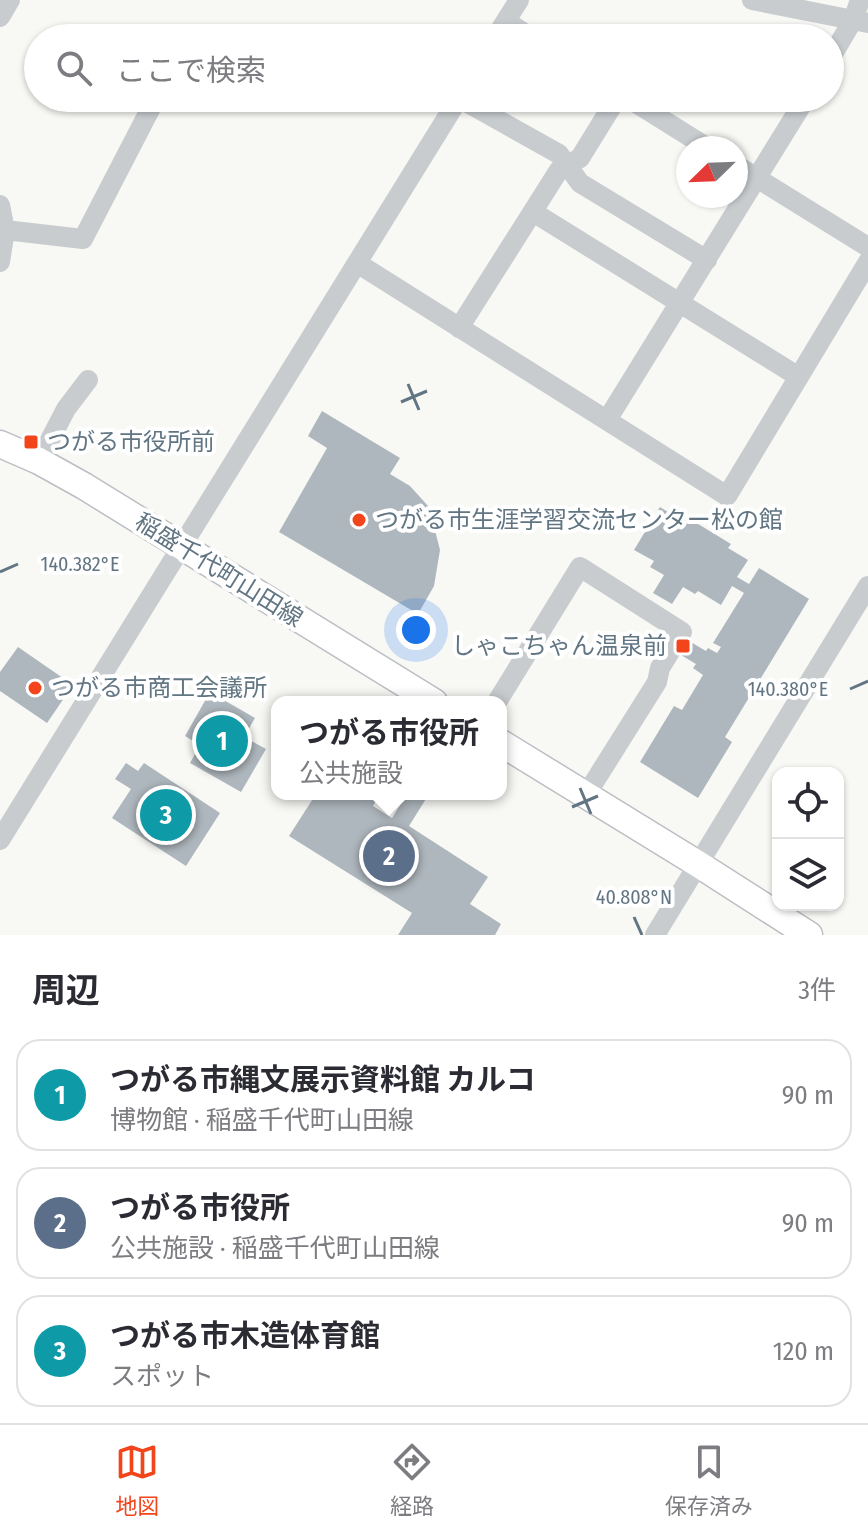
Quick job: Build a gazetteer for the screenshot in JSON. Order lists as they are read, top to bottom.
{
  "streets": {
    "main road": ["稲盛千代町山田線"]
  },
  "places": {
    "transit": ["つがる市役所前", "しゃこちゃん温泉前"],
    "other": ["つがる市生涯学習交流センター松の館", "つがる市商工会議所"]
  },
  "north": "bottom left",
  "page": {
    "search": "ここで検索",
    "popup": ["つがる市役所", "公共施設"],
    "pins": ["1", "3", "2"],
    "heading": ["周辺", "3件"],
    "list": [
      {
        "mark": "1",
        "name": "つがる市縄文展示資料館 カルコ",
        "note": "博物館 · 稲盛千代町山田線",
        "value": "90 m"
      },
      {
        "mark": "2",
        "name": "つがる市役所",
        "note": "公共施設 · 稲盛千代町山田線",
        "value": "90 m"
      },
      {
        "mark": "3",
        "name": "つがる市木造体育館",
        "note": "スポット",
        "value": "120 m"
      }
    ],
    "nav": ["地図", "経路", "保存済み"]
  },
  "coordinates": ["140.382°E", "140.380°E", "40.808°N"]
}
